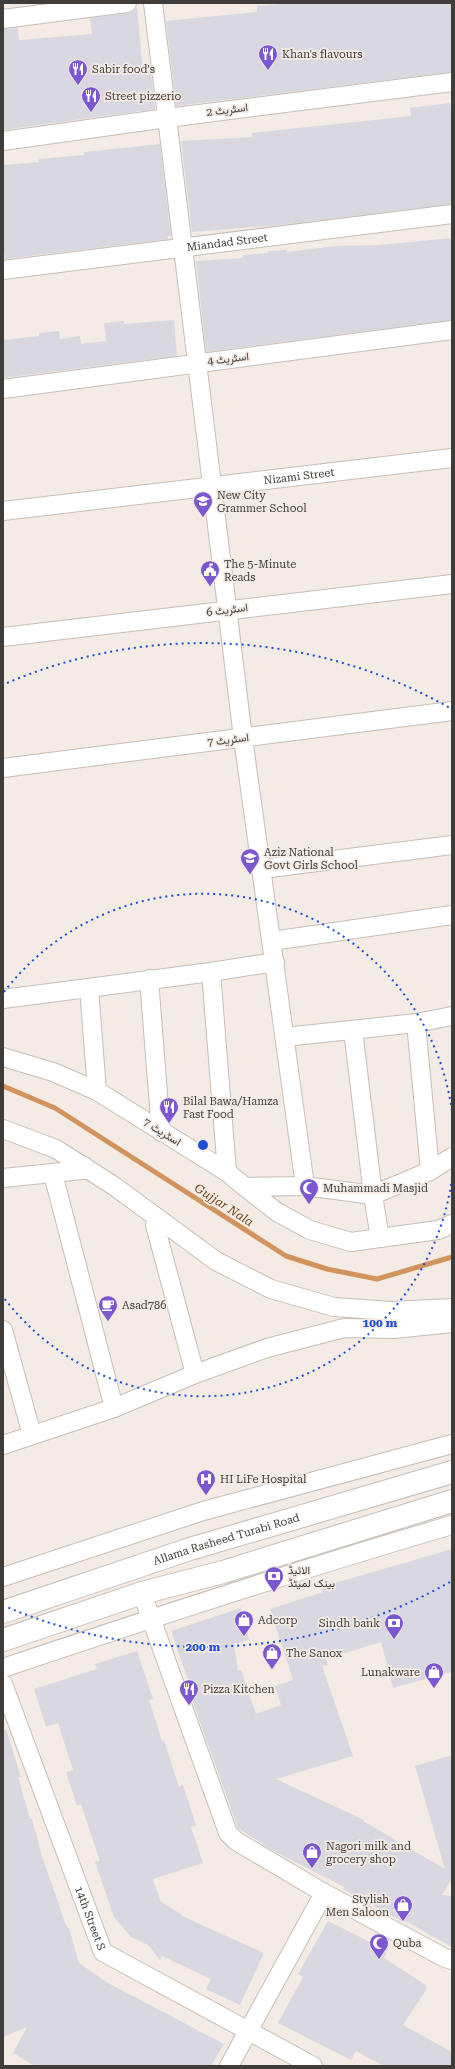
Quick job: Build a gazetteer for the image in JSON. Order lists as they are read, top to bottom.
{
  "streets": {
    "main road": ["Allama Rasheed Turabi Road"],
    "street": [
      "اسٹریٹ 2",
      "Miandad Street",
      "اسٹریٹ 4",
      "Nizami Street",
      "اسٹریٹ 6",
      "اسٹریٹ 7",
      "14th Street S"
    ]
  },
  "water": ["Gujjar Nala"],
  "places": {
    "restaurant": [
      "Khan's flavours",
      "Sabir food's",
      "Street pizzerio",
      "Bilal Bawa/Hamza Fast Food",
      "Pizza Kitchen"
    ],
    "school or university": ["New City Grammer School", "Aziz National Govt Girls School"],
    "public building": ["The 5-Minute Reads"],
    "mosque": ["Muhammadi Masjid", "Quba"],
    "cafe": ["Asad786"],
    "hospital": ["HI LiFe Hospital"],
    "bank": ["الائیڈ بینک لمیٹڈ", "Sindh bank"],
    "shop": [
      "Adcorp",
      "The Sanox",
      "Lunakware",
      "Nagori milk and grocery shop",
      "Stylish Men Saloon"
    ]
  },
  "rings": ["100 m", "200 m"]
}
